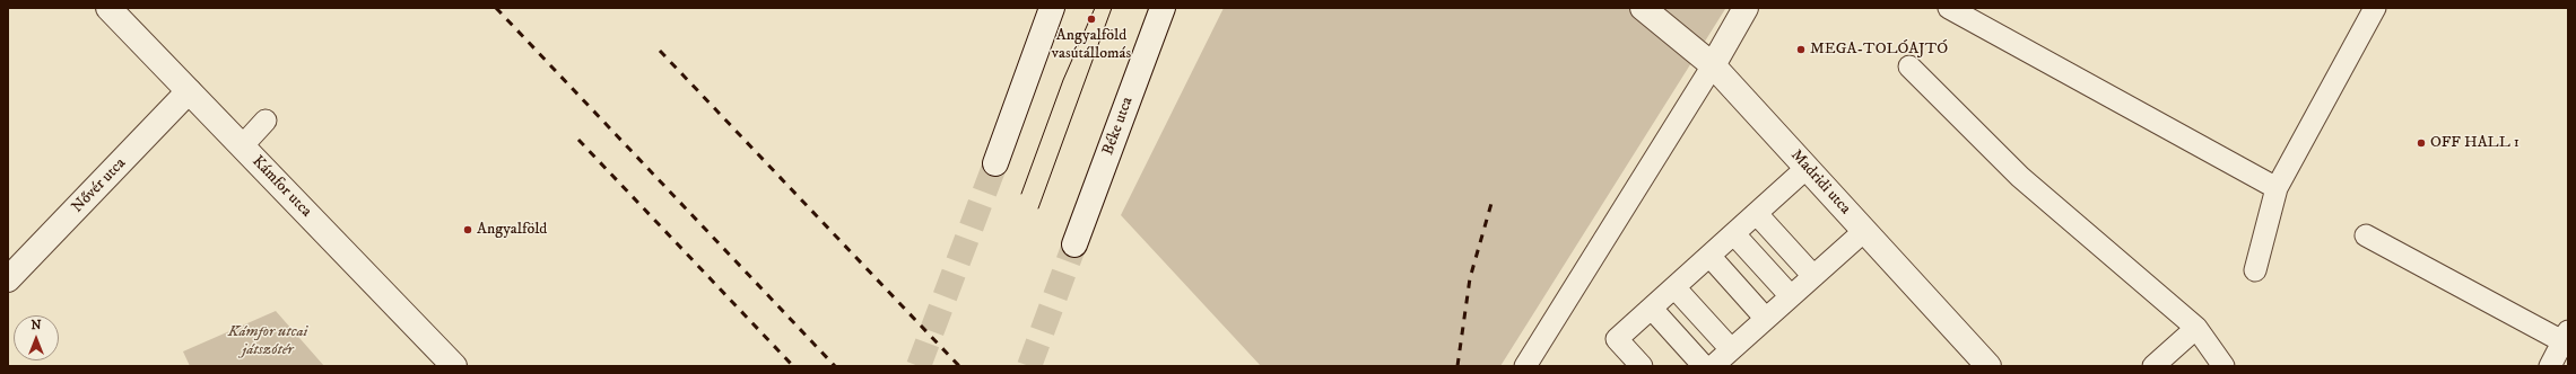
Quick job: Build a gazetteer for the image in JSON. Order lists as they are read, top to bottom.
{
  "streets": {
    "street": [
      "Béke utca",
      "Madridi utca",
      "Nővér utca",
      "Kámfor utca"
    ]
  },
  "crossings": [
    ["Nővér utca", "Kámfor utca"]
  ],
  "parks": ["Kámfor utcai játszótér"],
  "places": [
    "Angyalföld vasútállomás",
    "MEGA-TOLÓAJTÓ",
    "OFF HALL 1",
    "Angyalföld"
  ],
  "north": "top"
}
